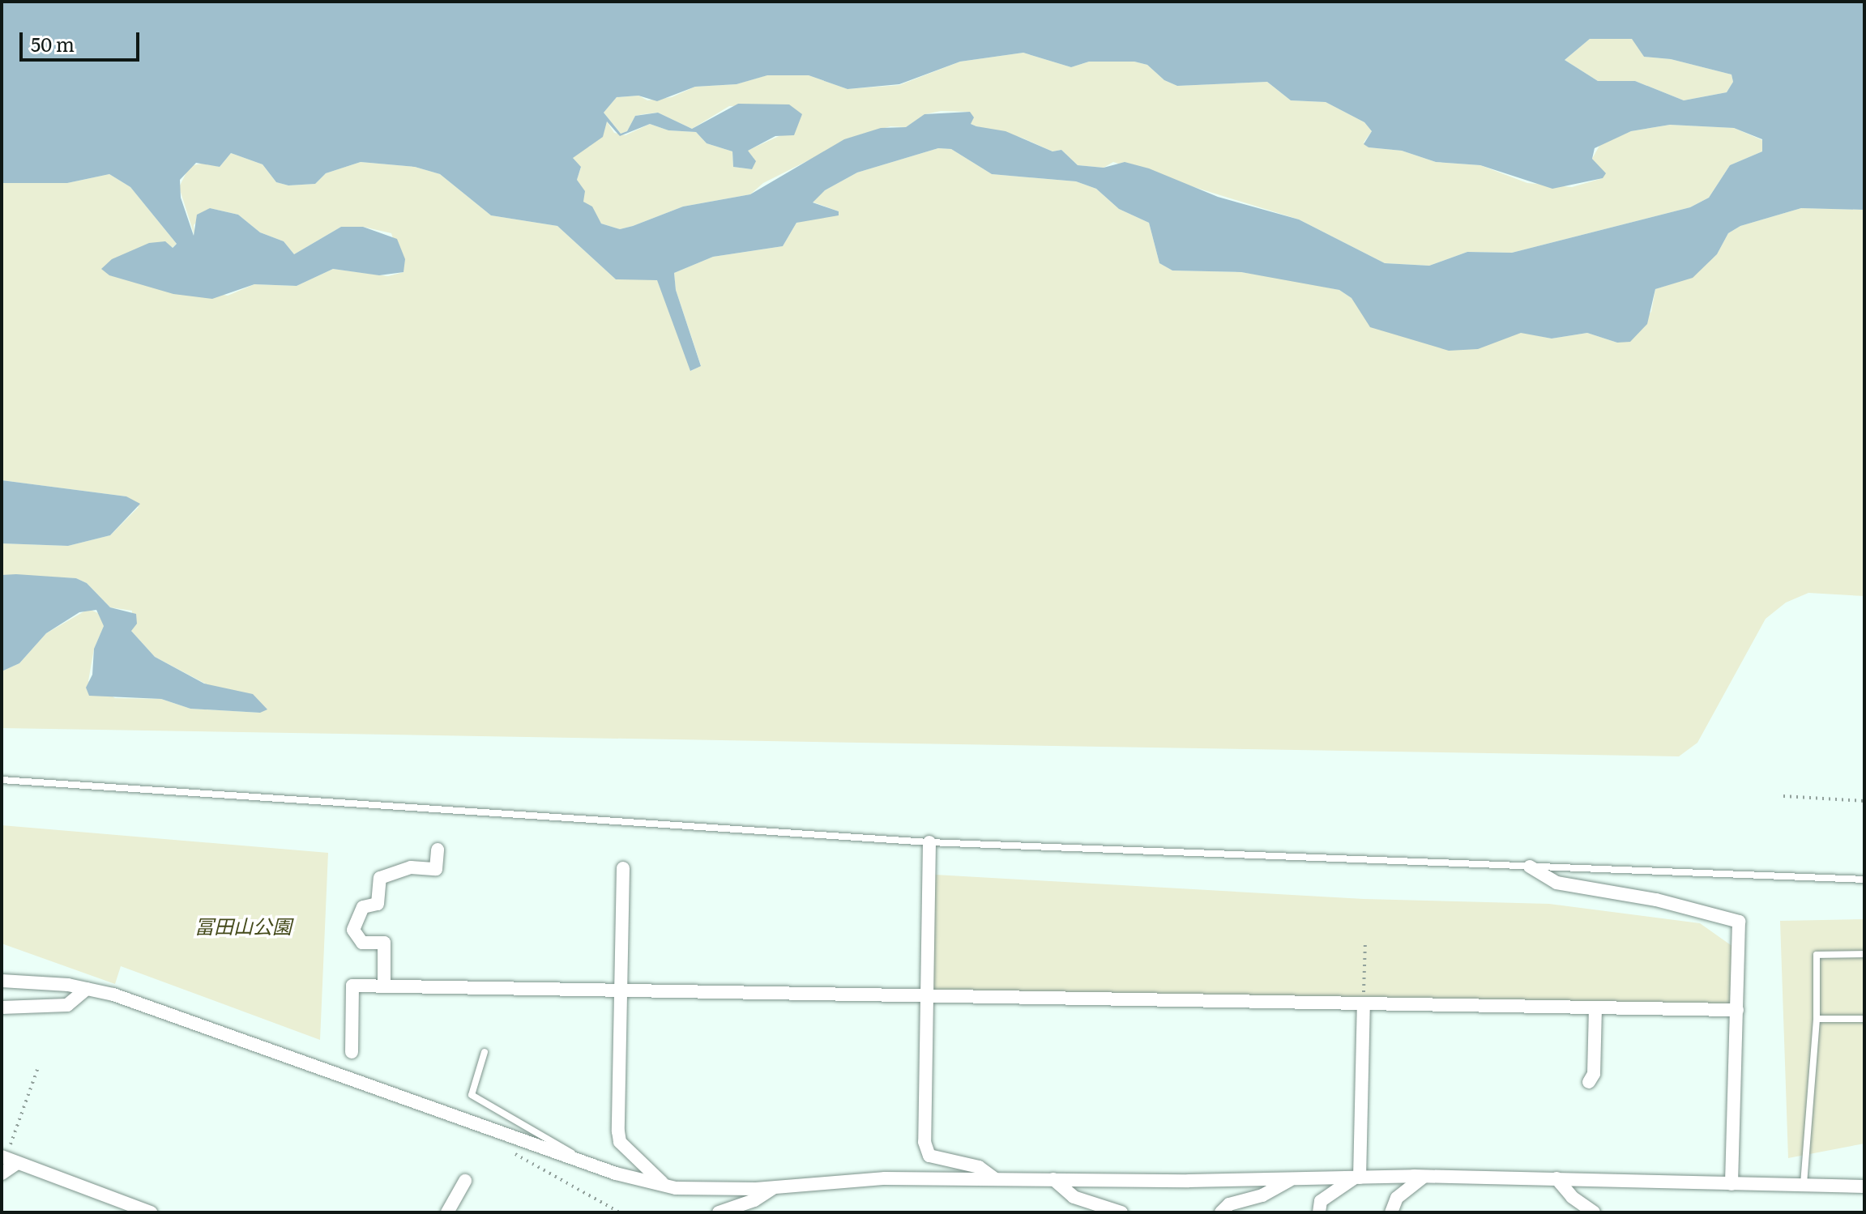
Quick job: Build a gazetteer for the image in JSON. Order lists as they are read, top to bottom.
{
  "parks": ["冨田山公園"],
  "scale_bar": "50 m"
}
